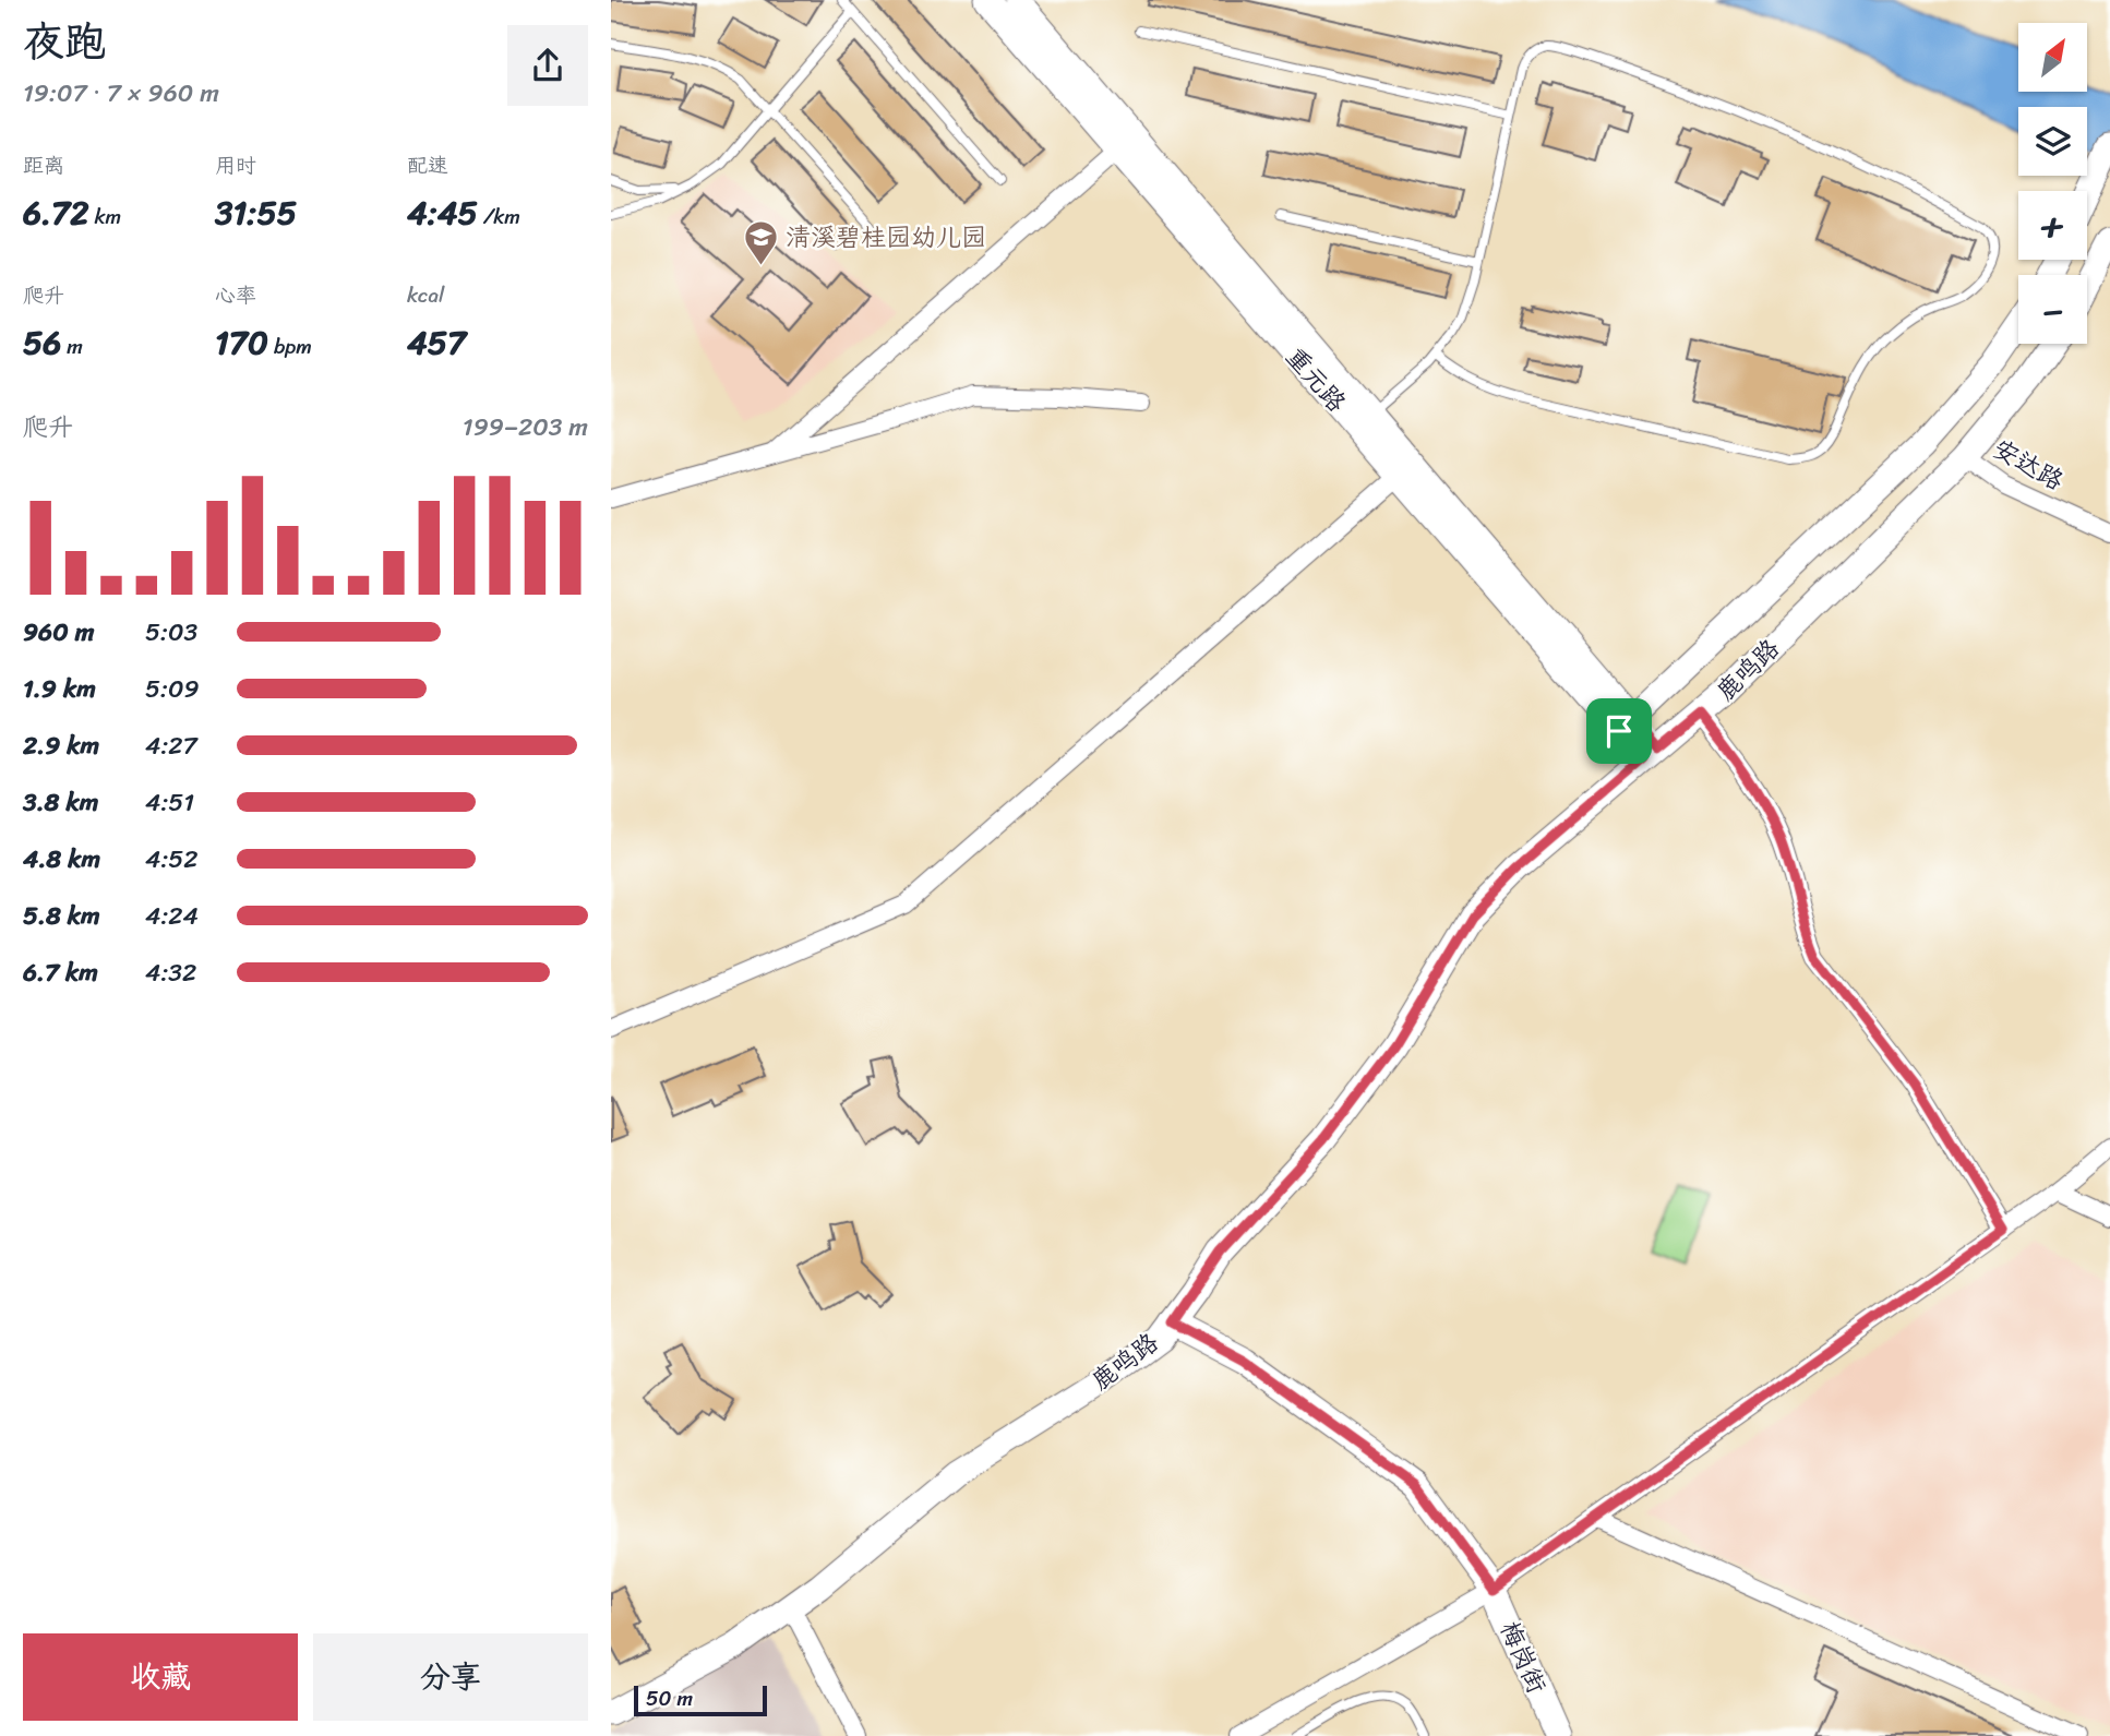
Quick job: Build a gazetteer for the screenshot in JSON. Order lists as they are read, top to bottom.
{
  "streets": {
    "street": [
      "重元路",
      "安达路",
      "鹿鸣路",
      "梅岗街"
    ]
  },
  "crossings": [
    ["重元路", "鹿鸣路"],
    ["安达路", "鹿鸣路"],
    ["鹿鸣路", "梅岗街"]
  ],
  "places": {
    "school or university": ["清溪碧桂园幼儿园"]
  },
  "scale_bar": "50 m",
  "north": "top right",
  "page": {
    "heading": ["夜跑", "19:07 · 7 × 960 m"],
    "map_buttons": ["+", "−"],
    "stats": [
      ["距离", "6.72 km"],
      ["用时", "31:55"],
      ["配速", "4:45 /km"],
      ["爬升", "56 m"],
      ["心率", "170 bpm"],
      ["kcal", "457"]
    ],
    "chart": ["爬升", "199–203 m"],
    "list": [
      {
        "name": "960 m",
        "note": "5:03"
      },
      {
        "name": "1.9 km",
        "note": "5:09"
      },
      {
        "name": "2.9 km",
        "note": "4:27"
      },
      {
        "name": "3.8 km",
        "note": "4:51"
      },
      {
        "name": "4.8 km",
        "note": "4:52"
      },
      {
        "name": "5.8 km",
        "note": "4:24"
      },
      {
        "name": "6.7 km",
        "note": "4:32"
      }
    ],
    "buttons": ["收藏", "分享"],
    "scale": "50 m"
  }
}
